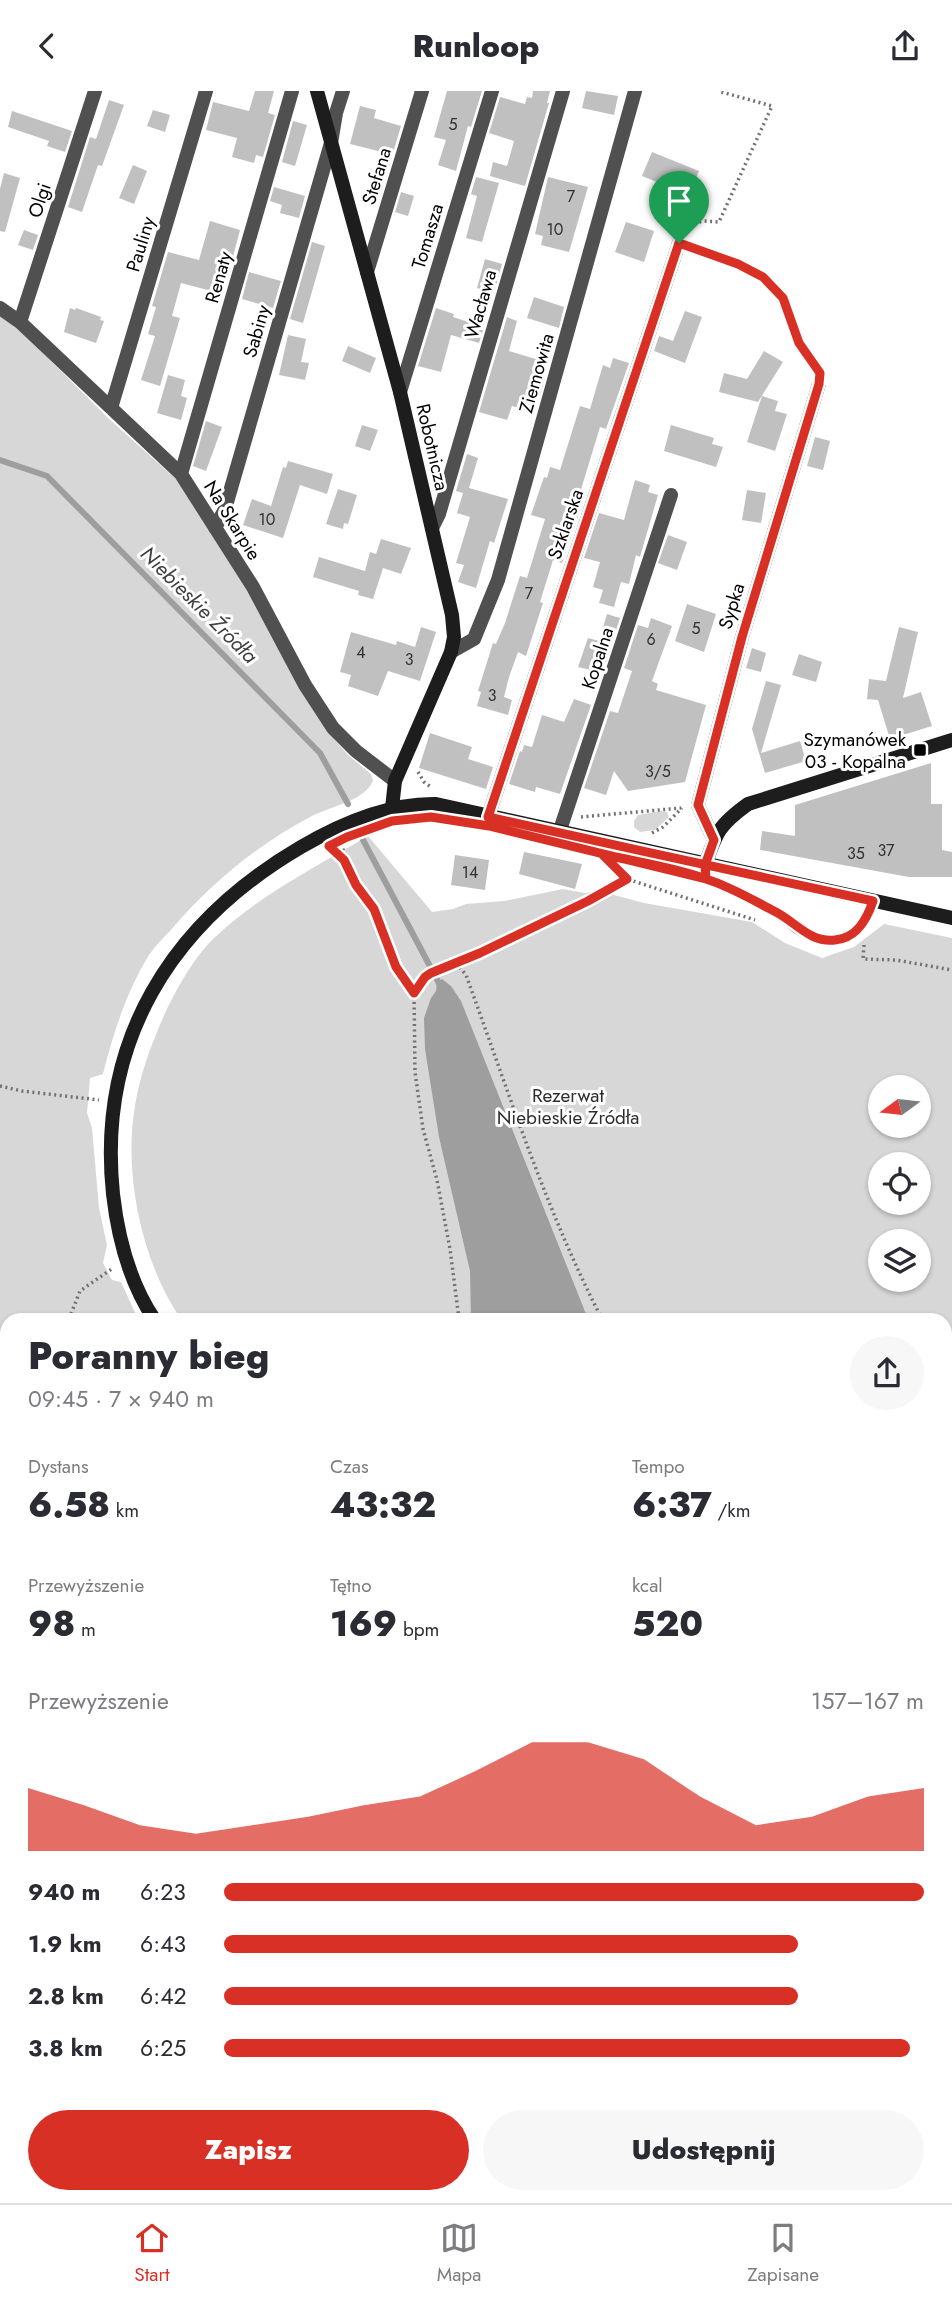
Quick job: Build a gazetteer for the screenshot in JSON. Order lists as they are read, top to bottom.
{
  "streets": {
    "street": [
      "Stefana",
      "Olgi",
      "Tomasza",
      "Pauliny",
      "Renaty",
      "Wacława",
      "Sabiny",
      "Ziemowita",
      "Robotnicza",
      "Na Skarpie",
      "Szklarska",
      "Sypka",
      "Kopalna"
    ]
  },
  "crossings": [
    ["Stefana", "Robotnicza"],
    ["Olgi", "Na Skarpie"],
    ["Tomasza", "Robotnicza"],
    ["Pauliny", "Na Skarpie"],
    ["Renaty", "Na Skarpie"],
    ["Wacława", "Robotnicza"],
    ["Sabiny", "Robotnicza"],
    ["Sabiny", "Na Skarpie"],
    ["Ziemowita", "Robotnicza"],
    ["Robotnicza", "Na Skarpie"]
  ],
  "water": ["Niebieskie Źródła"],
  "parks": ["Rezerwat Niebieskie Źródła"],
  "places": {
    "transit": ["Szymanówek 03 - Kopalna"]
  },
  "house_numbers": [
    "5",
    "7",
    "10",
    "10",
    "7",
    "5",
    "6",
    "4",
    "3",
    "3",
    "3/5",
    "37",
    "35",
    "14"
  ],
  "north": "left",
  "page": {
    "header": "Runloop",
    "heading": ["Poranny bieg", "09:45 · 7 × 940 m"],
    "stats": [
      ["Dystans", "6.58 km"],
      ["Czas", "43:32"],
      ["Tempo", "6:37 /km"],
      ["Przewyższenie", "98 m"],
      ["Tętno", "169 bpm"],
      ["kcal", "520"]
    ],
    "chart": ["Przewyższenie", "157–167 m"],
    "list": [
      {
        "name": "940 m",
        "note": "6:23"
      },
      {
        "name": "1.9 km",
        "note": "6:43"
      },
      {
        "name": "2.8 km",
        "note": "6:42"
      },
      {
        "name": "3.8 km",
        "note": "6:25"
      }
    ],
    "buttons": ["Zapisz", "Udostępnij"],
    "tabs": ["Start", "Mapa", "Zapisane"]
  }
}
